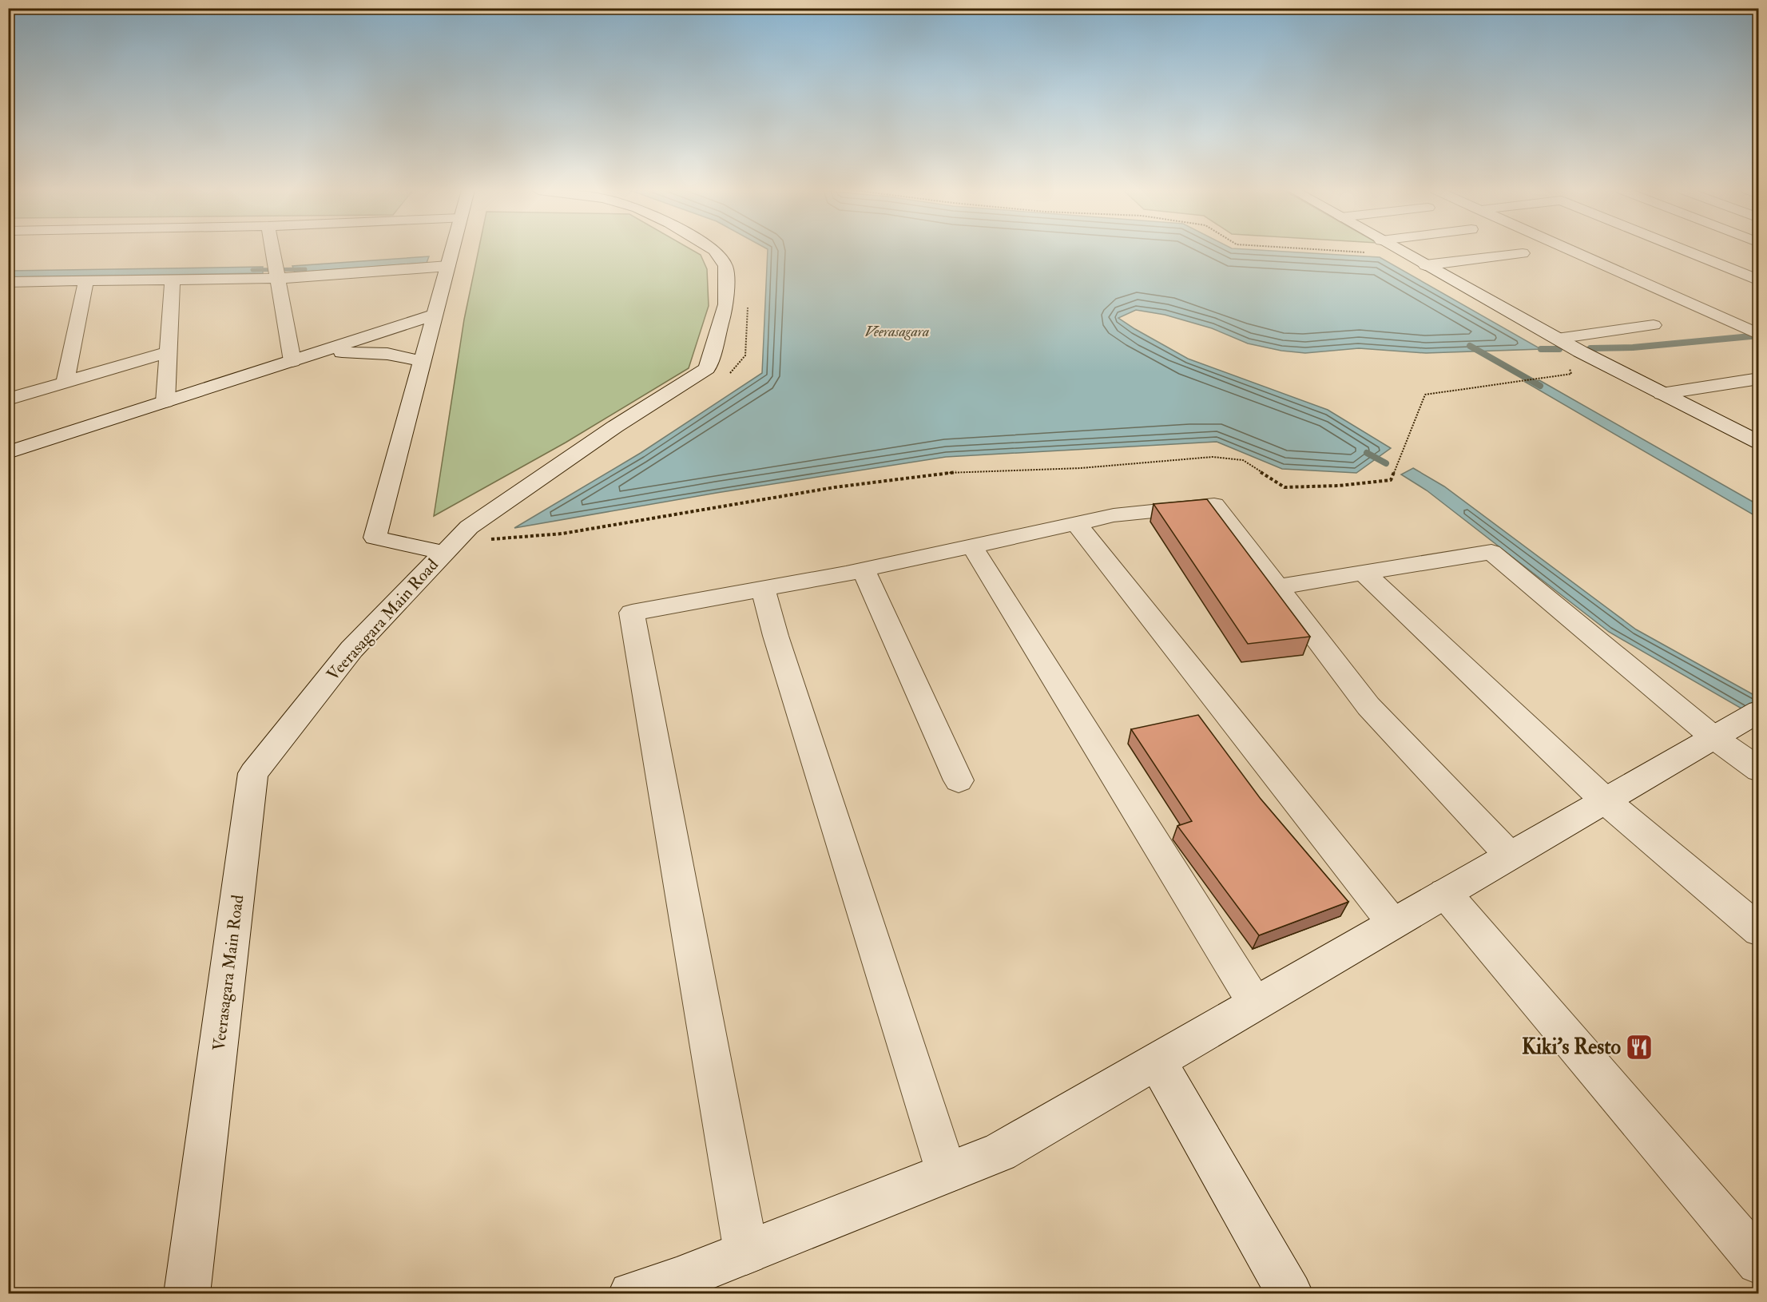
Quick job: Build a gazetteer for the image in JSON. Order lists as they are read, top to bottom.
{
  "streets": {
    "street": ["Veerasagara Main Road"]
  },
  "water": ["Veerasagara"],
  "places": {
    "restaurant": ["Kiki's Resto"]
  }
}
